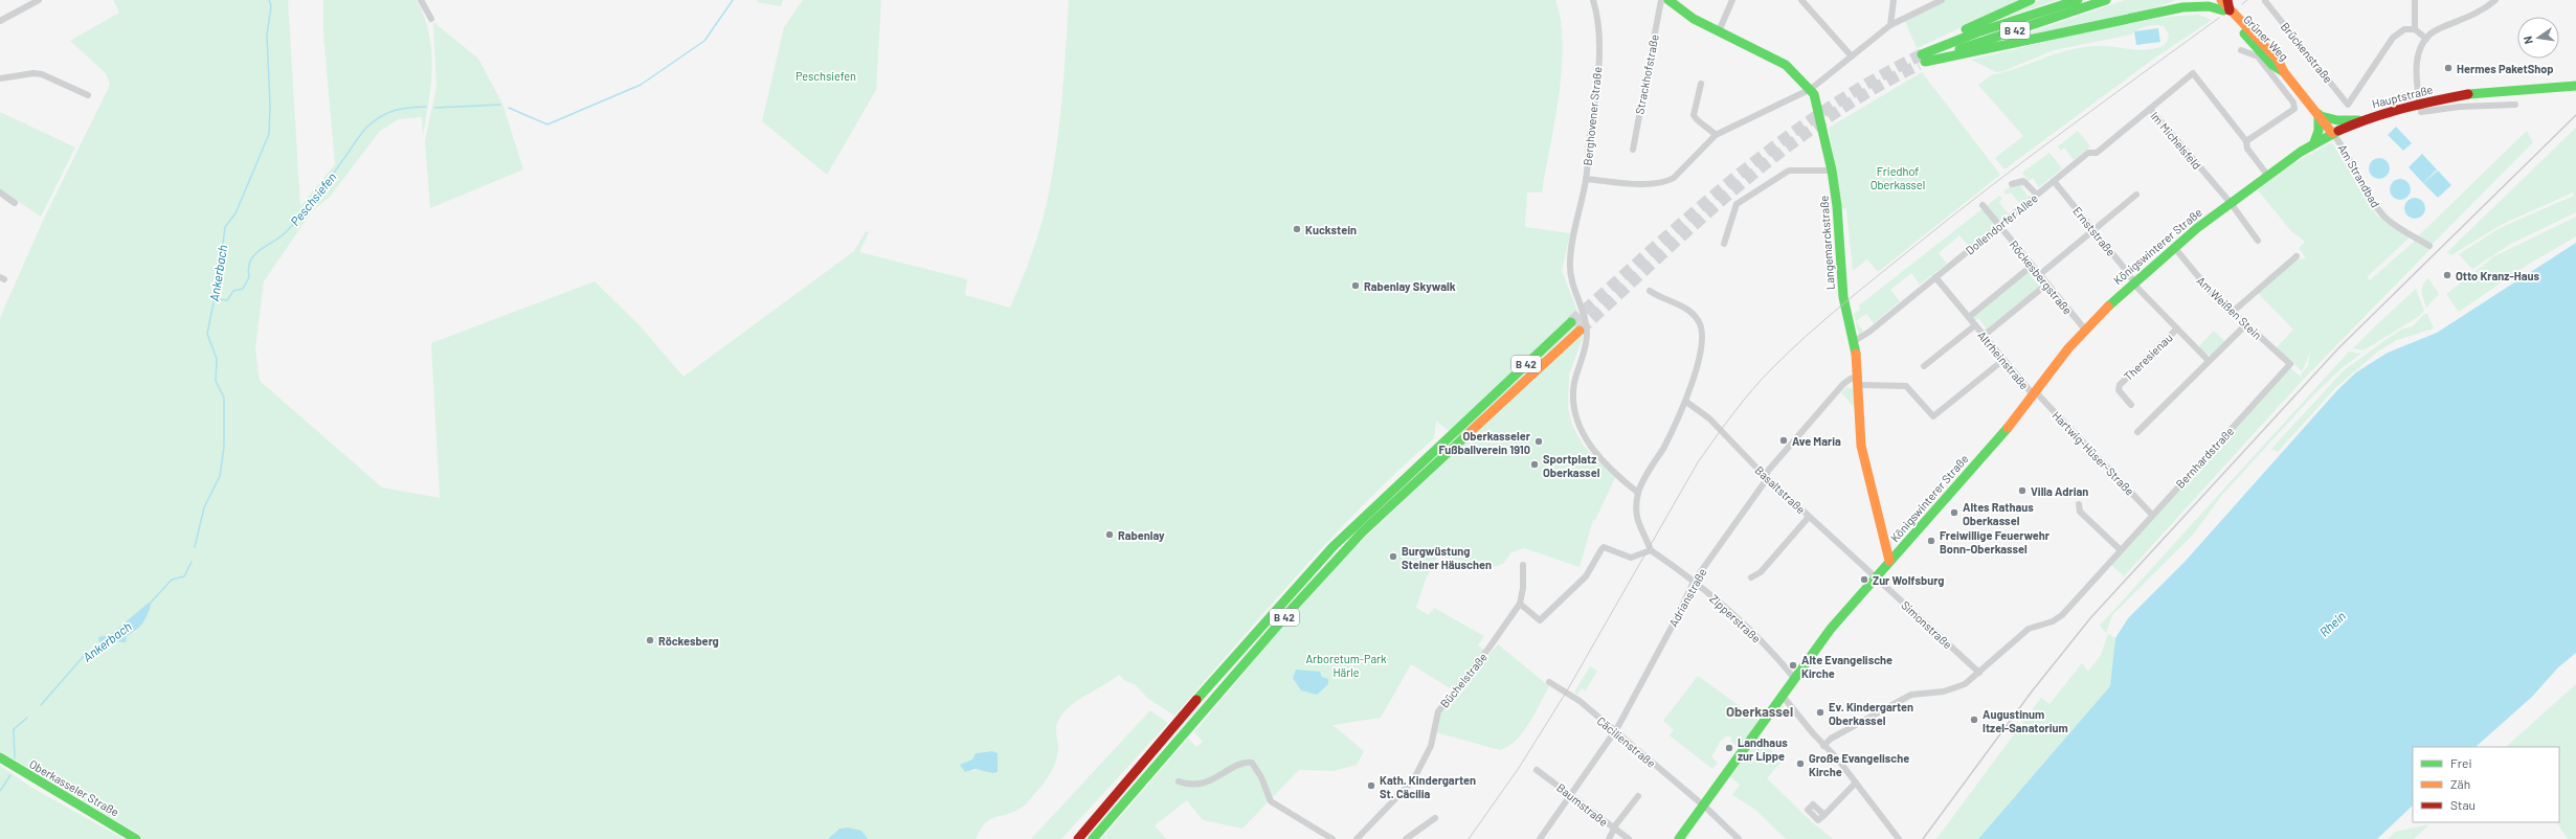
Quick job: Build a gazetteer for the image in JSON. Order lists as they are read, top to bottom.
{
  "streets": {
    "main road": [
      "B 42",
      "Grüner Weg",
      "Hauptstraße",
      "Langemarckstraße",
      "Königswinterer Straße",
      "Oberkasseler Straße"
    ],
    "street": [
      "Brückenstraße",
      "Strackhofstraße",
      "Berghovener Straße",
      "Im Michelsfeld",
      "Am Strandbad",
      "Dollendorfer Allee",
      "Ernststraße",
      "Röckesbergstraße",
      "Am Weißen Stein",
      "Theresienau",
      "Altrheinstraße",
      "Hartwig-Hüser-Straße",
      "Bernhardstraße",
      "Basaltstraße",
      "Adrianstraße",
      "Zipperstraße",
      "Simonstraße",
      "Büchelstraße",
      "Cäcilienstraße",
      "Baumstraße"
    ]
  },
  "crossings": [
    ["B 42", "Grüner Weg"],
    ["Grüner Weg", "Hauptstraße"],
    ["Grüner Weg", "Im Michelsfeld"],
    ["Grüner Weg", "Am Strandbad"],
    ["Hauptstraße", "Im Michelsfeld"],
    ["Hauptstraße", "Am Strandbad"],
    ["Hauptstraße", "Königswinterer Straße"],
    ["Berghovener Straße", "Langemarckstraße"],
    ["Im Michelsfeld", "Dollendorfer Allee"],
    ["Im Michelsfeld", "Königswinterer Straße"],
    ["Dollendorfer Allee", "Ernststraße"],
    ["Dollendorfer Allee", "Langemarckstraße"],
    ["Dollendorfer Allee", "Röckesbergstraße"],
    ["Dollendorfer Allee", "Altrheinstraße"],
    ["Ernststraße", "Königswinterer Straße"],
    ["Ernststraße", "Theresienau"],
    ["Langemarckstraße", "Königswinterer Straße"],
    ["Langemarckstraße", "Adrianstraße"],
    ["Königswinterer Straße", "Röckesbergstraße"],
    ["Königswinterer Straße", "Am Weißen Stein"],
    ["Königswinterer Straße", "Theresienau"],
    ["Königswinterer Straße", "Altrheinstraße"],
    ["Königswinterer Straße", "Hartwig-Hüser-Straße"],
    ["Königswinterer Straße", "Basaltstraße"],
    ["Königswinterer Straße", "Zipperstraße"],
    ["Königswinterer Straße", "Simonstraße"],
    ["Königswinterer Straße", "Cäcilienstraße"],
    ["Am Weißen Stein", "Bernhardstraße"],
    ["Altrheinstraße", "Hartwig-Hüser-Straße"],
    ["Hartwig-Hüser-Straße", "Bernhardstraße"],
    ["Bernhardstraße", "Simonstraße"],
    ["Basaltstraße", "Adrianstraße"],
    ["Basaltstraße", "Simonstraße"],
    ["Adrianstraße", "Zipperstraße"],
    ["Adrianstraße", "Cäcilienstraße"],
    ["Adrianstraße", "Baumstraße"]
  ],
  "districts": ["Oberkassel"],
  "water": ["Peschsiefen", "Ankerbach", "Rhein"],
  "parks": ["Peschsiefen", "Friedhof Oberkassel", "Arboretum-Park Härle"],
  "places": [
    "Hermes PaketShop",
    "Kuckstein",
    "Otto Kranz-Haus",
    "Rabenlay Skywalk",
    "Ave Maria",
    "Oberkasseler Fußballverein 1910",
    "Sportplatz Oberkassel",
    "Villa Adrian",
    "Altes Rathaus Oberkassel",
    "Rabenlay",
    "Freiwillige Feuerwehr Bonn-Oberkassel",
    "Burgwüstung Steiner Häuschen",
    "Zur Wolfsburg",
    "Röckesberg",
    "Alte Evangelische Kirche",
    "Ev. Kindergarten Oberkassel",
    "Augustinum Itzel-Sanatorium",
    "Landhaus zur Lippe",
    "Große Evangelische Kirche",
    "Kath. Kindergarten St. Cäcilia"
  ],
  "legend": ["Frei", "Zäh", "Stau"],
  "north": "left"
}
